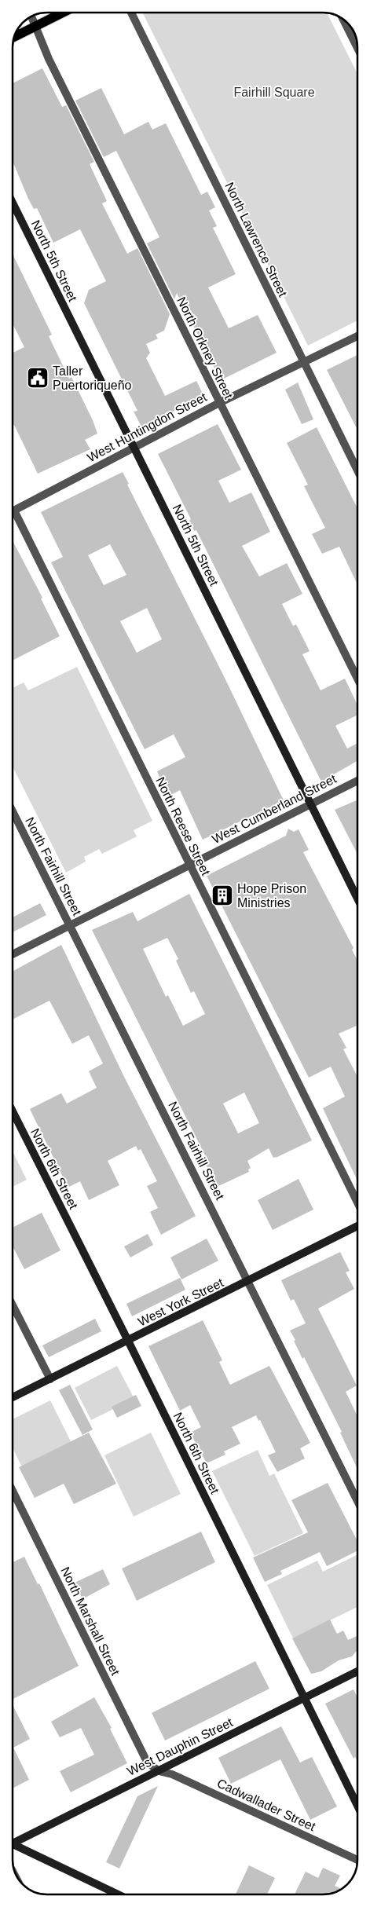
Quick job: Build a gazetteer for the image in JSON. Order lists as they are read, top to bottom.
{
  "streets": {
    "main road": [
      "North 5th Street",
      "North 6th Street",
      "West York Street",
      "West Dauphin Street"
    ],
    "street": [
      "North Lawrence Street",
      "North Orkney Street",
      "West Huntingdon Street",
      "West Cumberland Street",
      "North Reese Street",
      "North Fairhill Street",
      "North Marshall Street",
      "Cadwallader Street"
    ]
  },
  "crossings": [
    ["North Lawrence Street", "West Huntingdon Street"],
    ["North 5th Street", "West Huntingdon Street"],
    ["North 5th Street", "West Cumberland Street"],
    ["North Orkney Street", "West Huntingdon Street"],
    ["West Huntingdon Street", "North Reese Street"],
    ["West Cumberland Street", "North Reese Street"],
    ["West Cumberland Street", "North Fairhill Street"],
    ["North Fairhill Street", "West York Street"],
    ["North 6th Street", "West York Street"],
    ["North 6th Street", "West Dauphin Street"],
    ["North Marshall Street", "West Dauphin Street"],
    ["North Marshall Street", "Cadwallader Street"],
    ["West Dauphin Street", "Cadwallader Street"]
  ],
  "parks": ["Fairhill Square"],
  "places": {
    "public building": ["Taller Puertoriqueño"],
    "building": ["Hope Prison Ministries"]
  }
}
